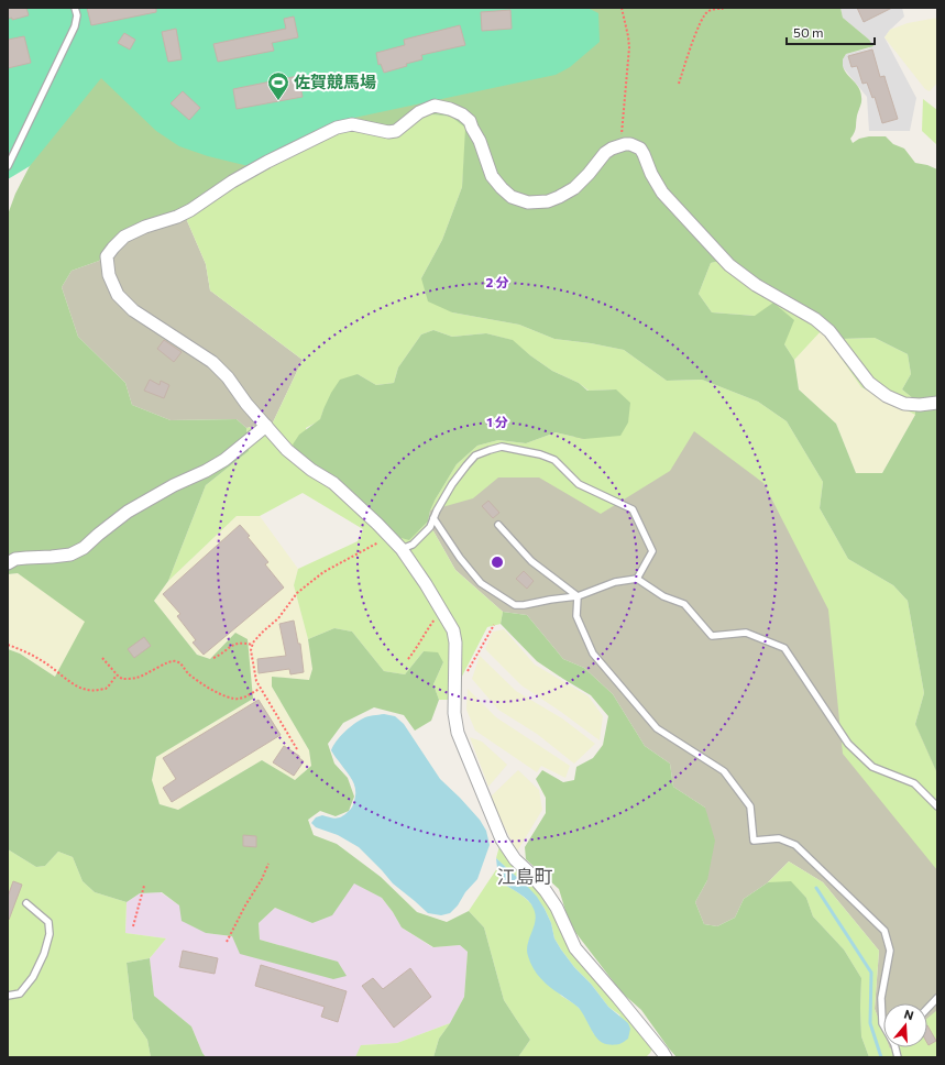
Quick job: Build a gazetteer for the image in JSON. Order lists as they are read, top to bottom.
{
  "districts": ["江島町"],
  "places": {
    "sports": ["佐賀競馬場"]
  },
  "scale_bar": "50 m",
  "north": "top",
  "rings": ["2 分", "1 分"]
}
